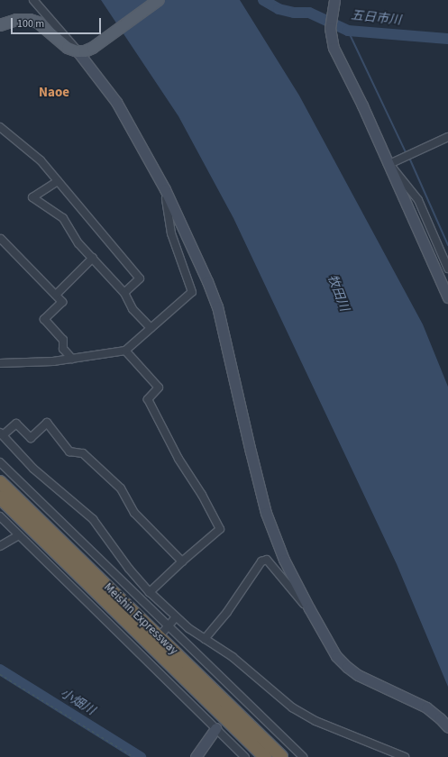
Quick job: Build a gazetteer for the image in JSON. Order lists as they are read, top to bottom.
{
  "streets": {
    "highway": ["Meishin Expressway"]
  },
  "districts": ["Naoe"],
  "water": ["五日市川", "牧田川", "小畑川"],
  "scale_bar": "100 m"
}
